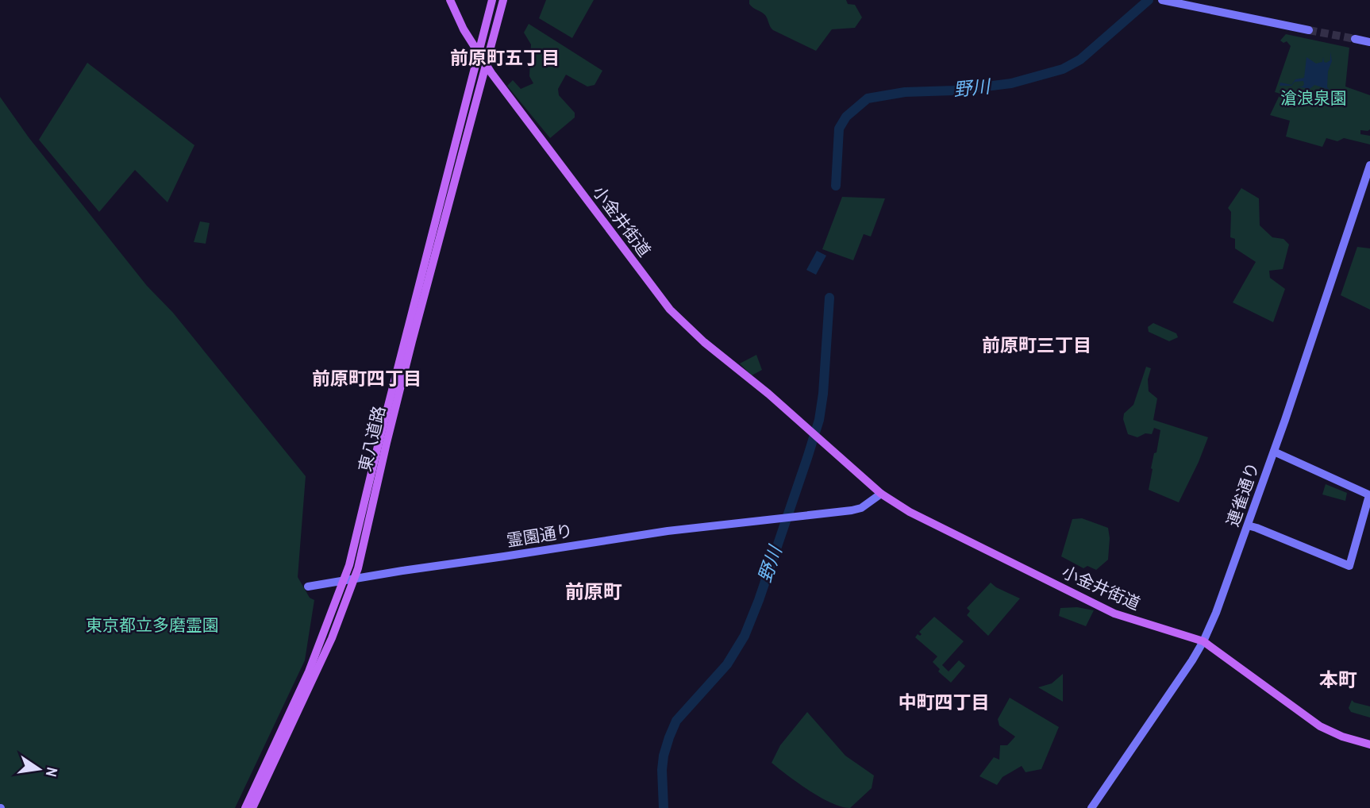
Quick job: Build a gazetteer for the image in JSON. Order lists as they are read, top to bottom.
{
  "streets": {
    "main road": ["小金井街道", "東八道路"],
    "street": ["連雀通り", "霊園通り"]
  },
  "crossings": [
    ["小金井街道", "東八道路"],
    ["小金井街道", "連雀通り"],
    ["小金井街道", "霊園通り"],
    ["東八道路", "霊園通り"]
  ],
  "districts": [
    "前原町五丁目",
    "前原町三丁目",
    "前原町四丁目",
    "前原町",
    "本町",
    "中町四丁目"
  ],
  "water": ["野川"],
  "parks": ["滄浪泉園", "東京都立多磨霊園"],
  "north": "right"
}
